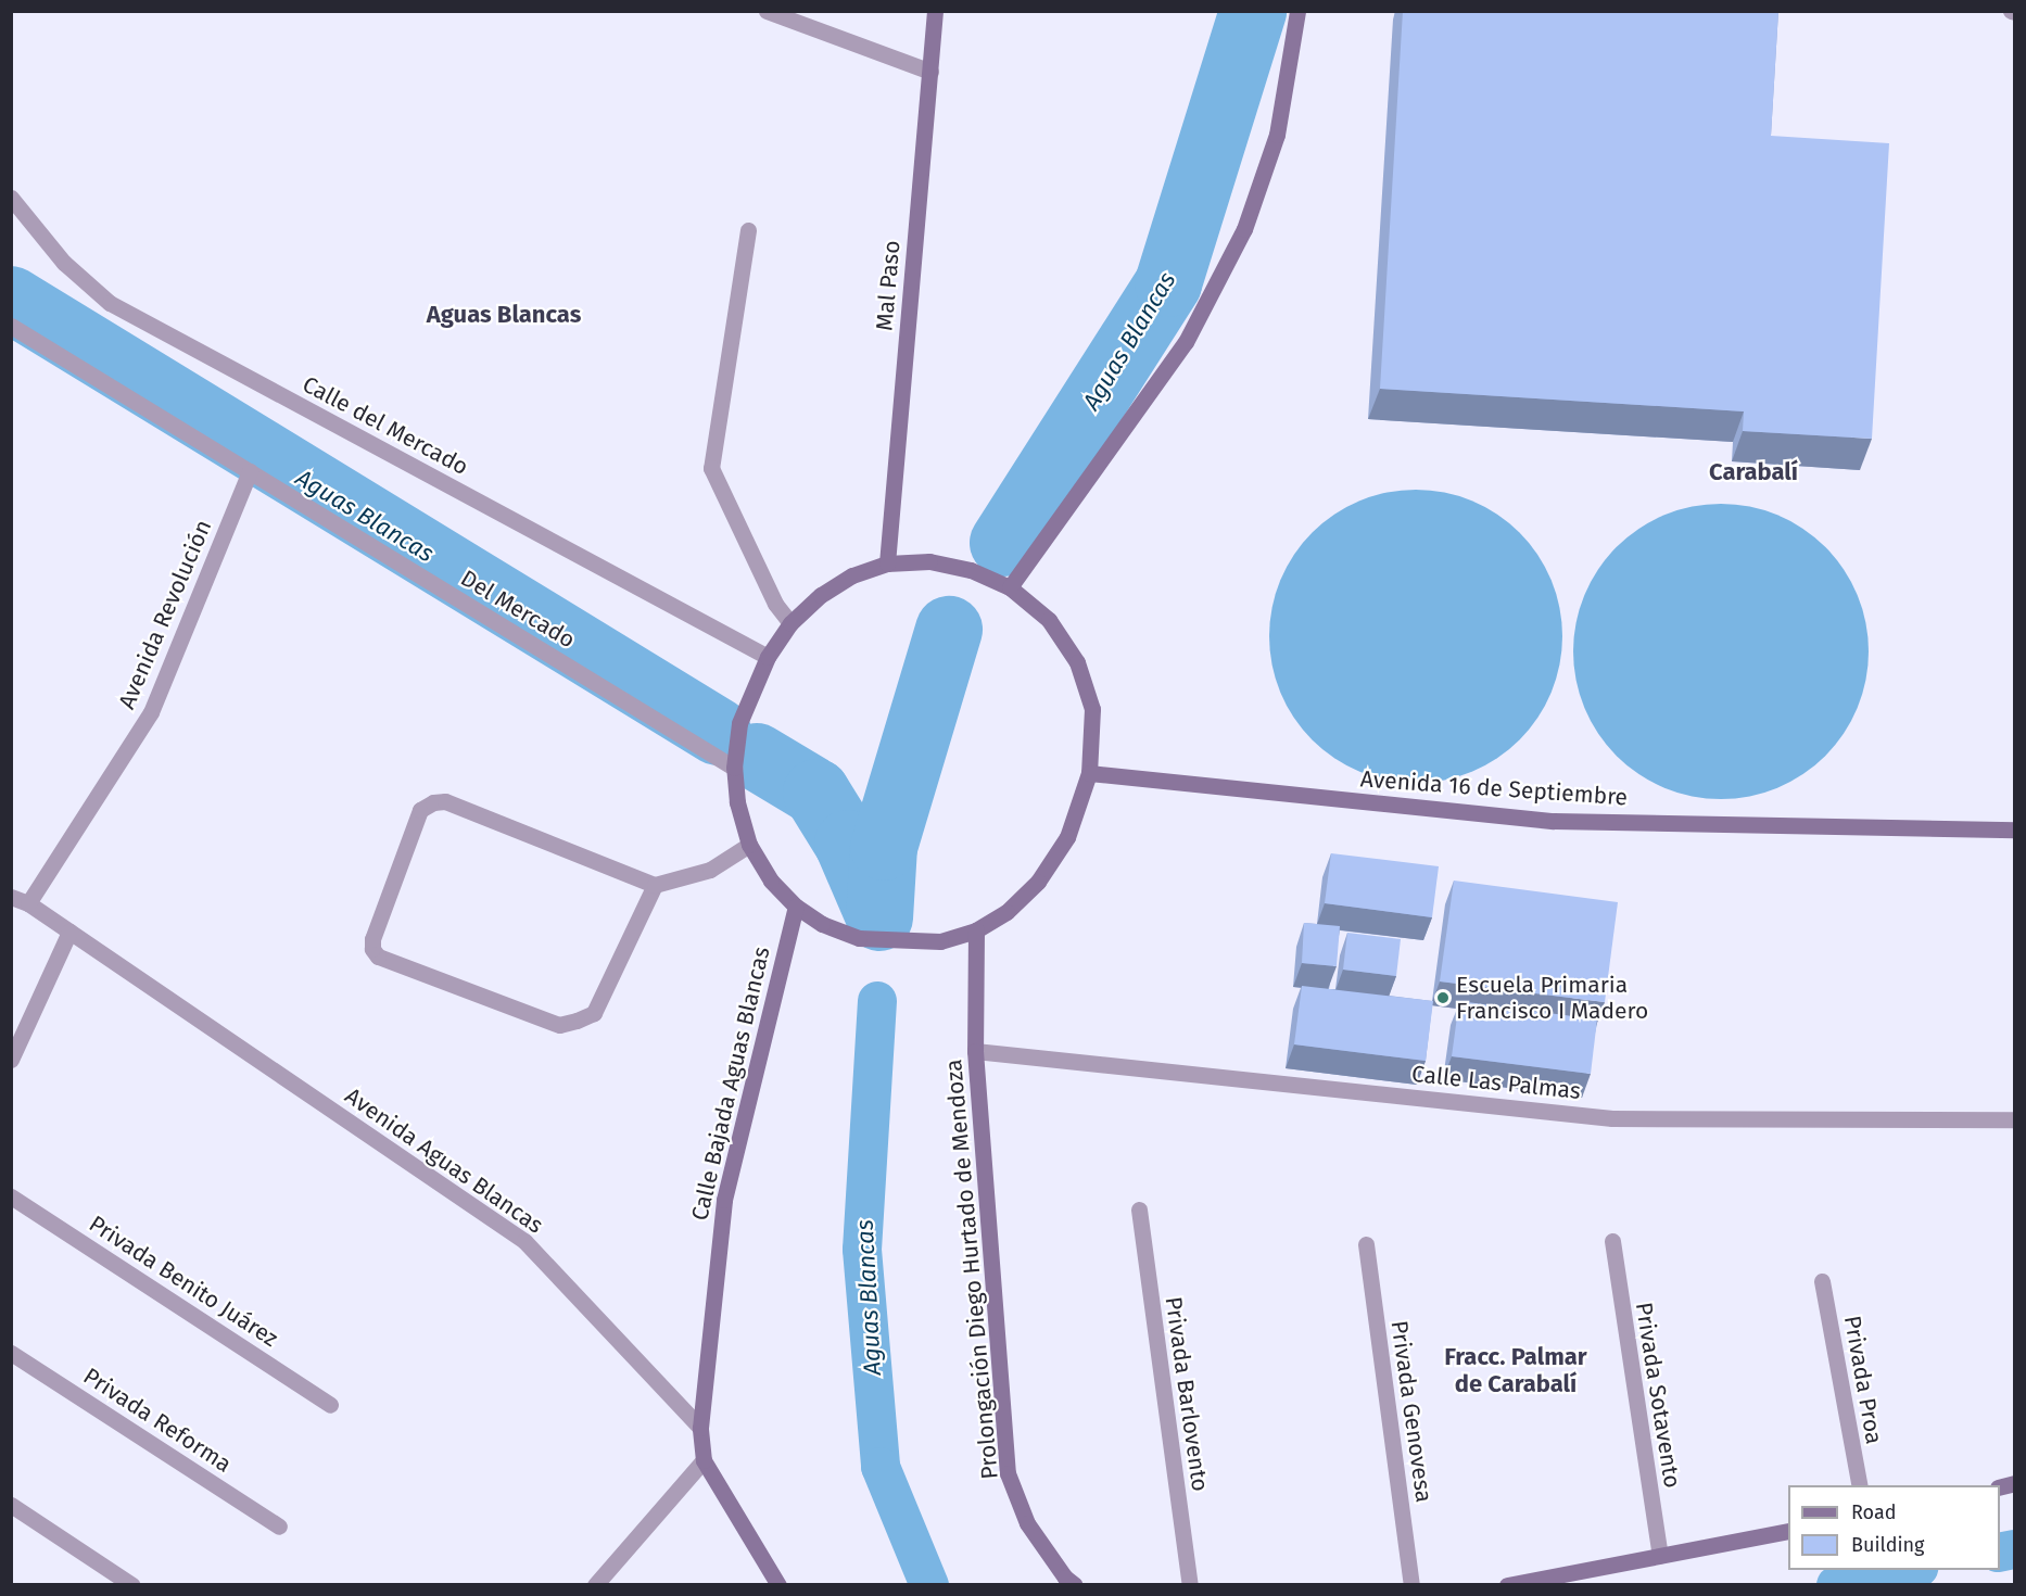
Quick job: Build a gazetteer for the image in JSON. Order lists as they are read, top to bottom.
{
  "streets": {
    "main road": [
      "Mal Paso",
      "Avenida 16 de Septiembre",
      "Calle Bajada Aguas Blancas",
      "Prolongación Diego Hurtado de Mendoza"
    ],
    "street": [
      "Calle del Mercado",
      "Del Mercado",
      "Avenida Revolución",
      "Calle Las Palmas",
      "Avenida Aguas Blancas",
      "Privada Benito Juárez",
      "Privada Proa",
      "Privada Barlovento",
      "Privada Sotavento",
      "Privada Genovesa",
      "Privada Reforma"
    ]
  },
  "crossings": [
    ["Del Mercado", "Avenida Revolución"],
    ["Avenida Revolución", "Avenida Aguas Blancas"],
    ["Calle Las Palmas", "Prolongación Diego Hurtado de Mendoza"],
    ["Calle Bajada Aguas Blancas", "Avenida Aguas Blancas"]
  ],
  "districts": ["Aguas Blancas", "Carabalí", "Fracc. Palmar de Carabalí"],
  "water": ["Aguas Blancas"],
  "places": ["Escuela Primaria Francisco I Madero"],
  "legend": ["Road", "Building"]
}
